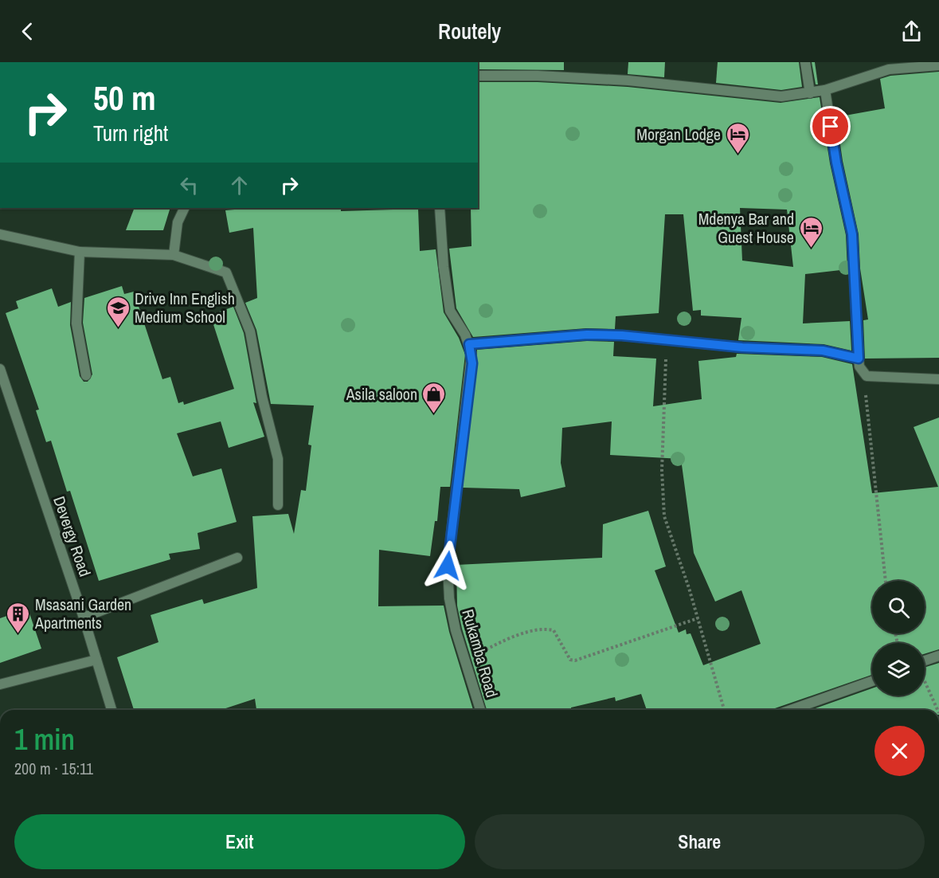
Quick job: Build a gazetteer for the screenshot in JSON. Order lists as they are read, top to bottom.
{
  "streets": {
    "street": ["Devergy Road", "Rukamba Road"]
  },
  "places": {
    "hotel": ["Morgan Lodge", "Mdenya Bar and Guest House"],
    "school or university": ["Drive Inn English Medium School"],
    "shop": ["Asila saloon"],
    "building": ["Msasani Garden Apartments"]
  },
  "page": {
    "header": "Routely",
    "turn": ["50 m", "Turn right"],
    "heading": ["1 min", "200 m · 15:11"],
    "buttons": ["Exit", "Share"]
  }
}
